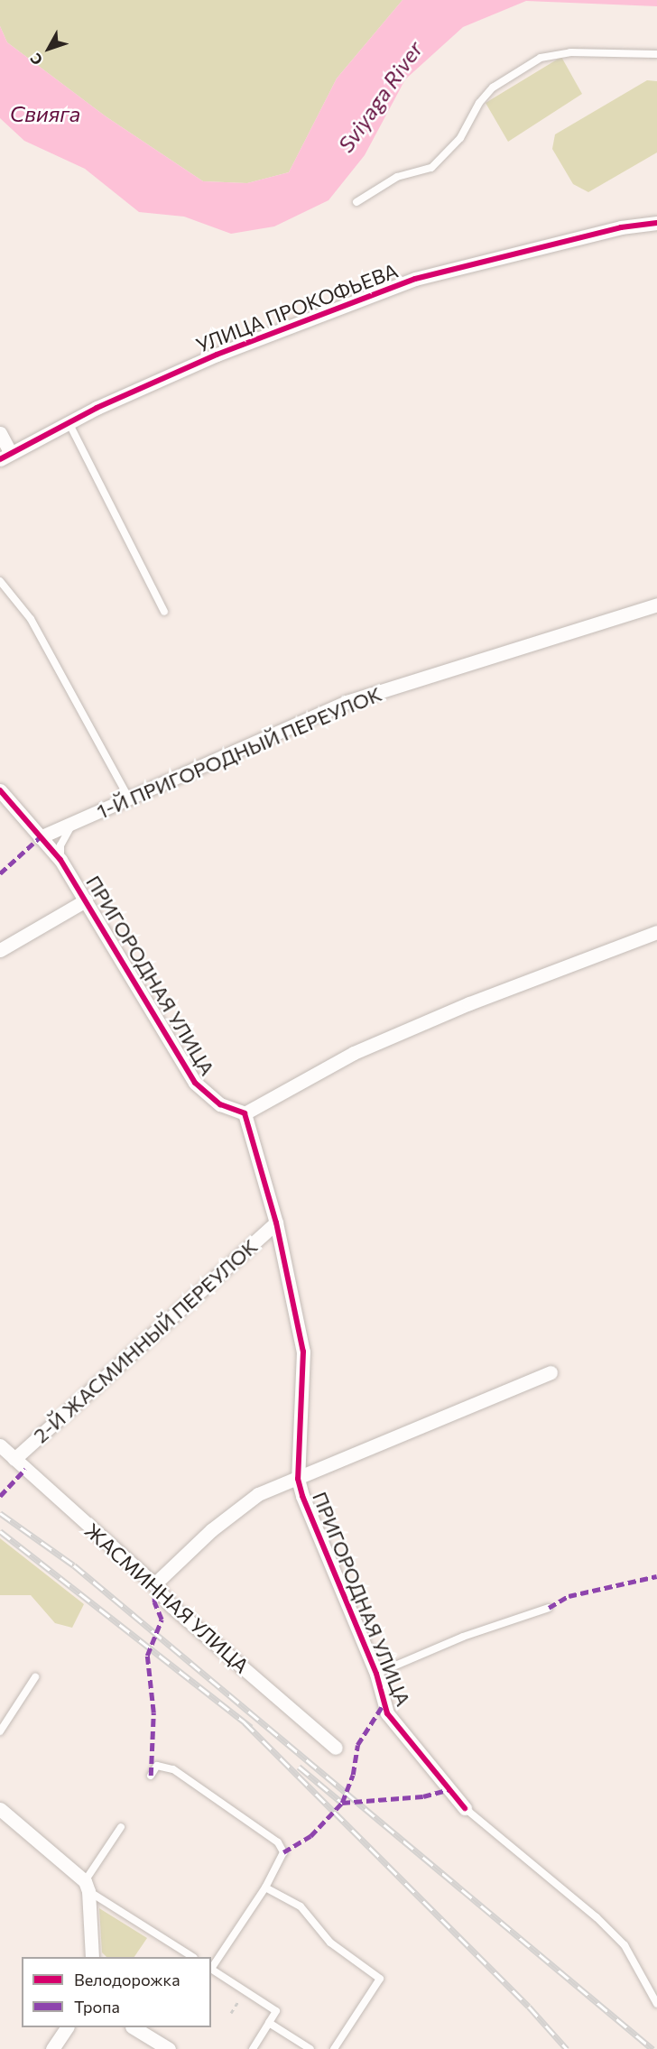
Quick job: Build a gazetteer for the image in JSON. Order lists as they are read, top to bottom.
{
  "streets": {
    "street": [
      "УЛИЦА ПРОКОФЬЕВА",
      "1-Й ПРИГОРОДНЫЙ ПЕРЕУЛОК",
      "ПРИГОРОДНАЯ УЛИЦА",
      "2-Й ЖАСМИННЫЙ ПЕРЕУЛОК",
      "ЖАСМИННАЯ УЛИЦА"
    ]
  },
  "crossings": [
    ["1-Й ПРИГОРОДНЫЙ ПЕРЕУЛОК", "ПРИГОРОДНАЯ УЛИЦА"],
    ["ПРИГОРОДНАЯ УЛИЦА", "2-Й ЖАСМИННЫЙ ПЕРЕУЛОК"],
    ["2-Й ЖАСМИННЫЙ ПЕРЕУЛОК", "ЖАСМИННАЯ УЛИЦА"]
  ],
  "water": ["Sviyaga River", "Свияга"],
  "legend": ["Велодорожка", "Тропа"],
  "north": "bottom left"
}
